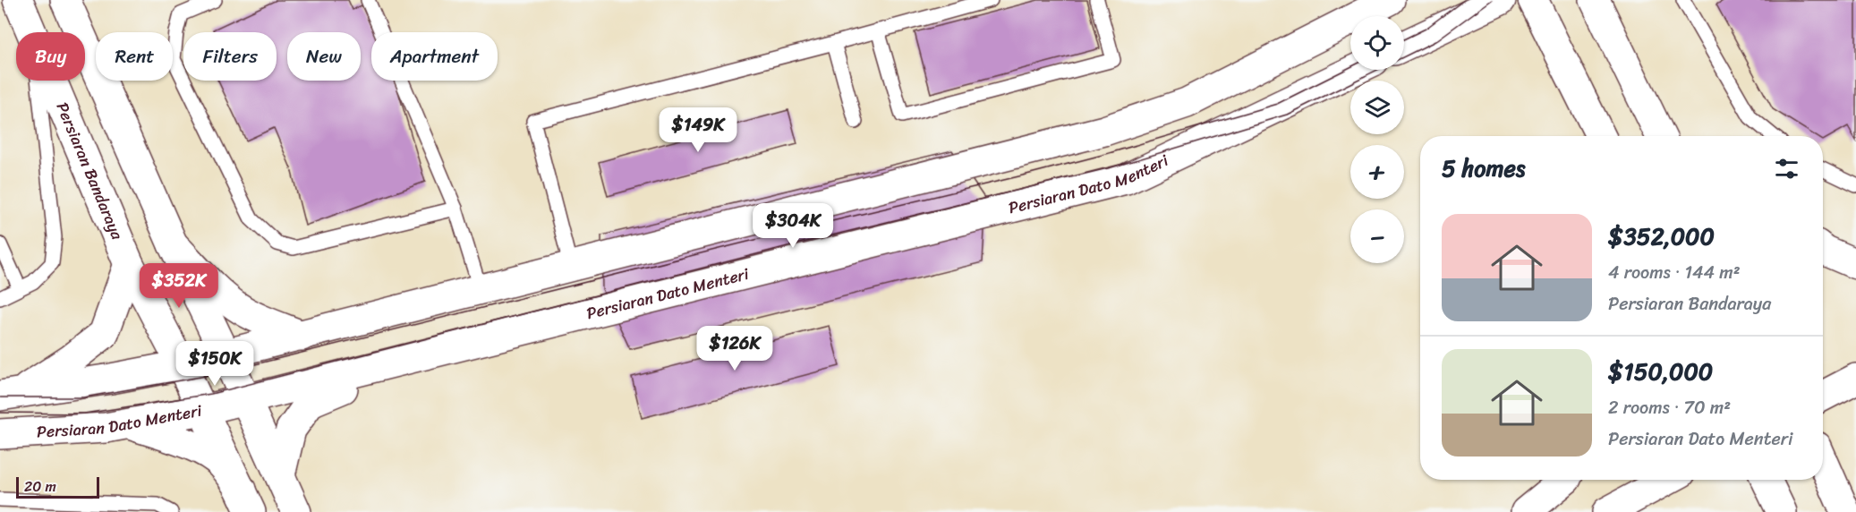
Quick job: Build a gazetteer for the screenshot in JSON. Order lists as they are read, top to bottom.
{
  "streets": {
    "main road": ["Persiaran Bandaraya", "Persiaran Dato Menteri"]
  },
  "crossings": [
    ["Persiaran Bandaraya", "Persiaran Dato Menteri"]
  ],
  "scale_bar": "20 m",
  "page": {
    "map_buttons": ["+", "−"],
    "chip": [
      "Buy",
      "Rent",
      "Filters",
      "New",
      "Apartment"
    ],
    "price": [
      "$149K",
      "$304K",
      "$352K",
      "$126K",
      "$150K"
    ],
    "heading": "5 homes",
    "list": [
      {
        "name": "$352,000",
        "note": "4 rooms · 144 m² · Persiaran Bandaraya"
      },
      {
        "name": "$150,000",
        "note": "2 rooms · 70 m² · Persiaran Dato Menteri"
      }
    ],
    "scale": "20 m"
  }
}
